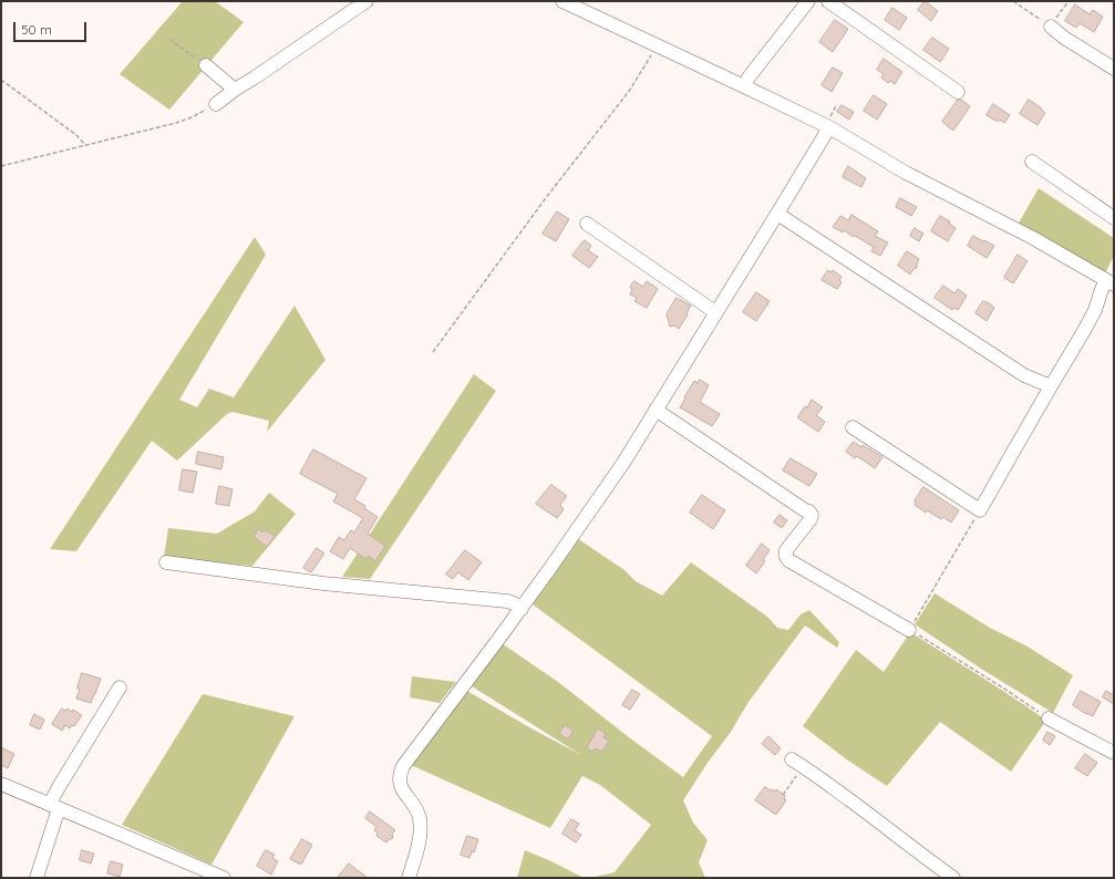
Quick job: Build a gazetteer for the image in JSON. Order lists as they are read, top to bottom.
{
  "scale_bar": "50 m"
}
